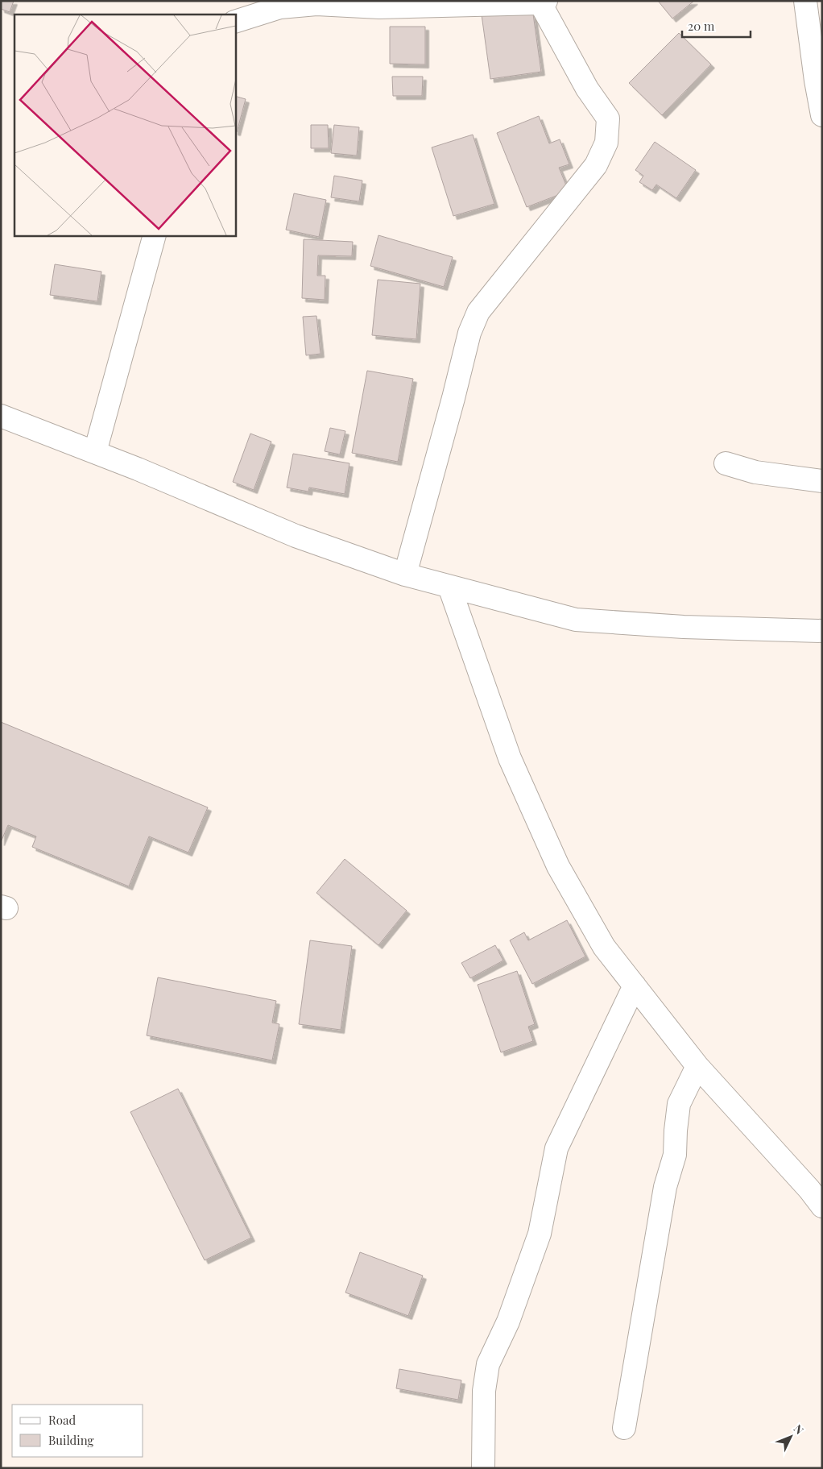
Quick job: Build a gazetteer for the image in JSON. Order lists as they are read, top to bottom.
{
  "legend": ["Road", "Building"],
  "scale_bar": "20 m",
  "north": "top right"
}
